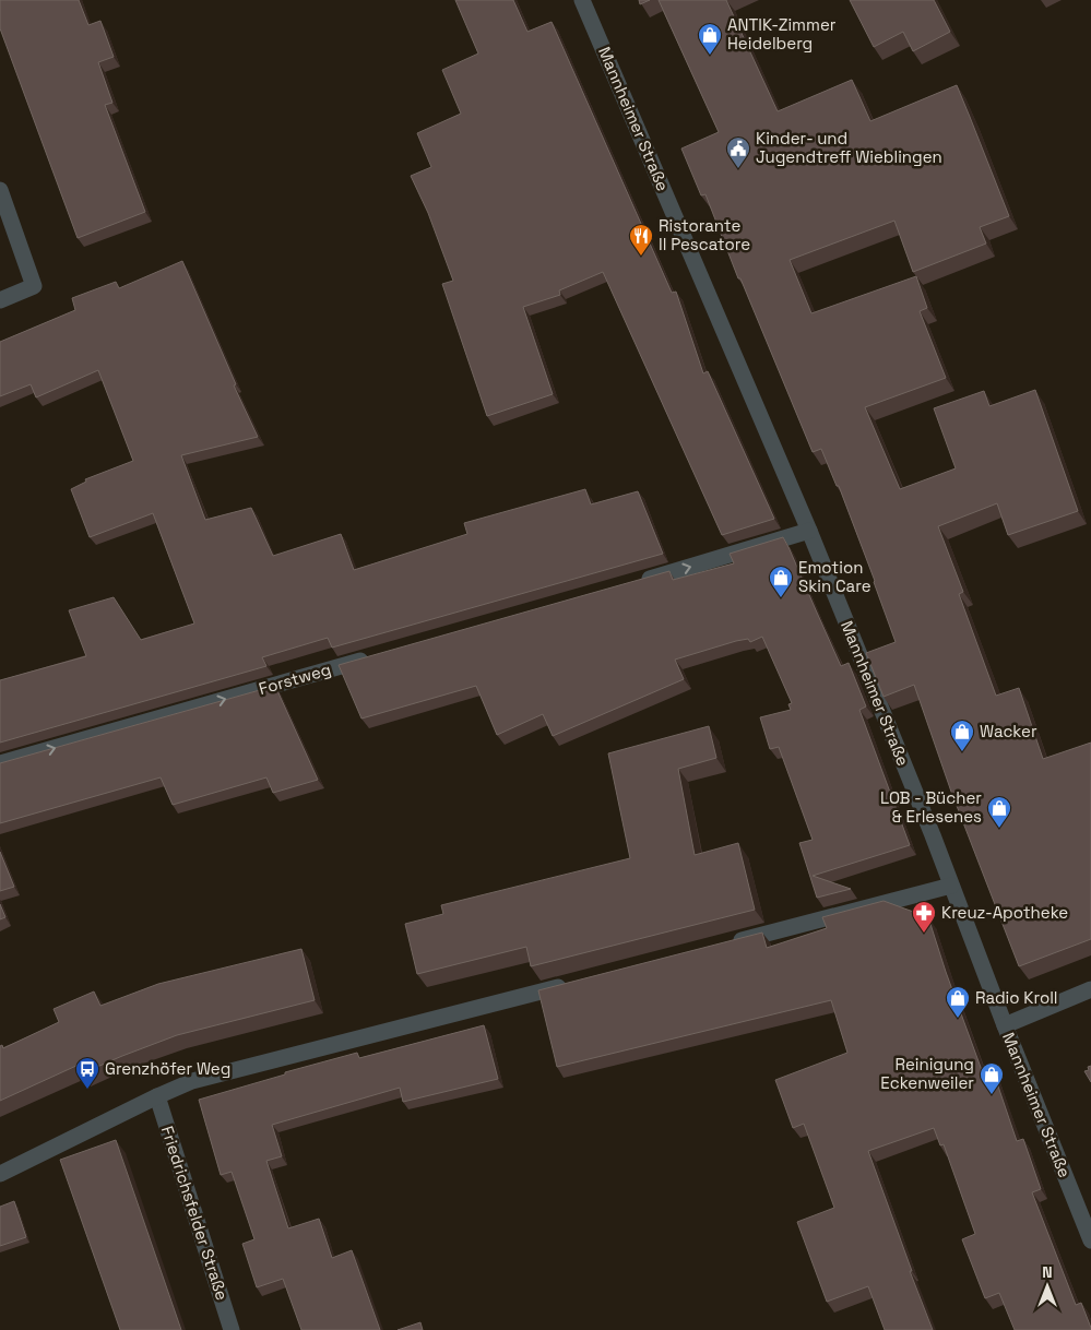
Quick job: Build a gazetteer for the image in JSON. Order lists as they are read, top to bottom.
{
  "streets": {
    "street": ["Mannheimer Straße", "Forstweg", "Friedrichsfelder Straße"]
  },
  "one_way": ["Forstweg"],
  "places": {
    "shop": [
      "ANTIK-Zimmer Heidelberg",
      "Emotion Skin Care",
      "Wacker",
      "LOB - Bücher & Erlesenes",
      "Radio Kroll",
      "Reinigung Eckenweiler"
    ],
    "public building": ["Kinder- und Jugendtreff Wieblingen"],
    "restaurant": ["Ristorante Il Pescatore"],
    "pharmacy": ["Kreuz-Apotheke"],
    "bus stop": ["Grenzhöfer Weg"]
  },
  "north": "top"
}
